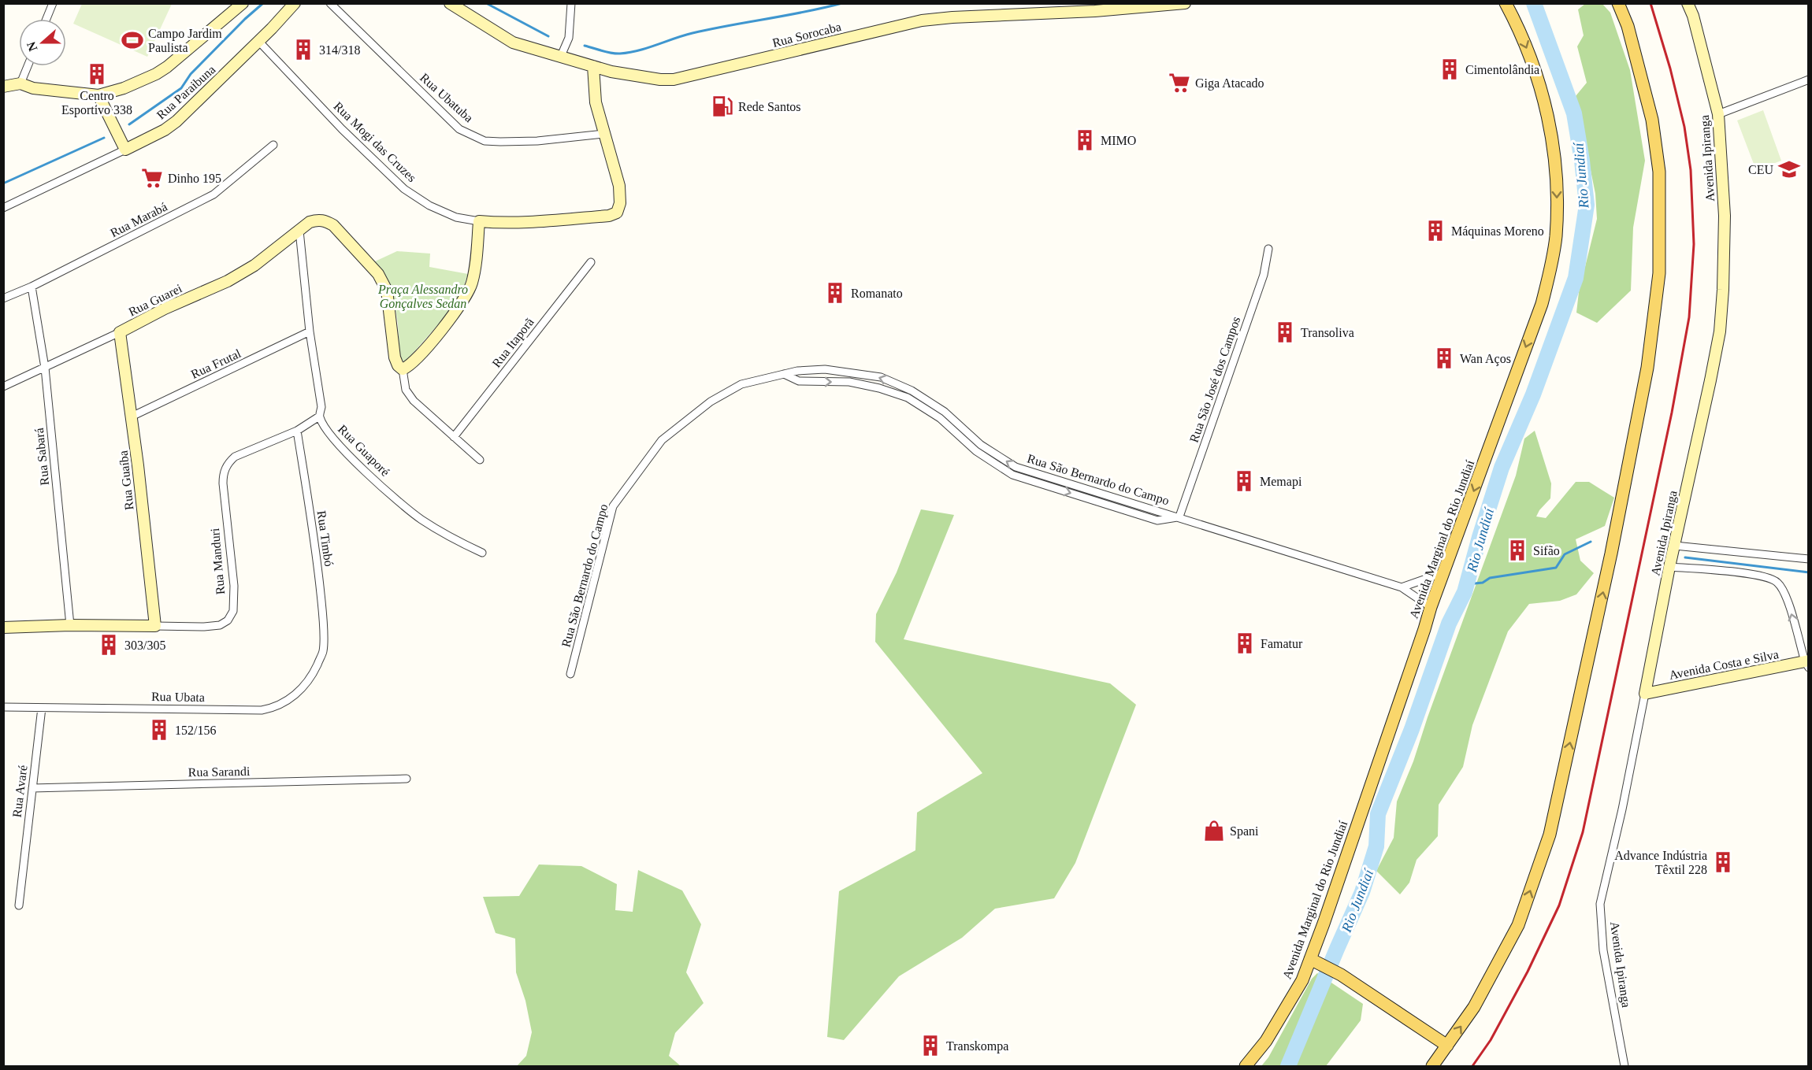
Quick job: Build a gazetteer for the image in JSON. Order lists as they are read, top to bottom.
{
  "streets": {
    "main road": ["Avenida Marginal do Rio Jundiaí"],
    "street": [
      "Rua Sorocaba",
      "Rua Paraibuna",
      "Rua Ubatuba",
      "Rua Mogi das Cruzes",
      "Avenida Ipiranga",
      "Rua Marabá",
      "Rua Guarei",
      "Rua Itaporã",
      "Rua Frutal",
      "Rua São José dos Campos",
      "Rua Guaporé",
      "Rua Sabará",
      "Rua São Bernardo do Campo",
      "Rua Guaíba",
      "Rua Timbó",
      "Rua Manduri",
      "Avenida Costa e Silva",
      "Rua Ubata",
      "Rua Sarandi",
      "Rua Avaré"
    ]
  },
  "crossings": [
    ["Rua Paraibuna", "Rua Mogi das Cruzes"],
    ["Rua Ubatuba", "Rua Mogi das Cruzes"],
    ["Avenida Ipiranga", "Avenida Costa e Silva"],
    ["Rua Marabá", "Rua Sabará"],
    ["Rua Guarei", "Rua Sabará"],
    ["Rua Guarei", "Rua Guaíba"],
    ["Rua Frutal", "Rua Guaíba"],
    ["Rua São José dos Campos", "Rua São Bernardo do Campo"],
    ["Rua Guaporé", "Rua Manduri"],
    ["Rua Sabará", "Rua Manduri"],
    ["Rua São Bernardo do Campo", "Avenida Marginal do Rio Jundiaí"],
    ["Rua Guaíba", "Rua Manduri"],
    ["Rua Timbó", "Rua Manduri"],
    ["Rua Timbó", "Rua Ubata"],
    ["Rua Ubata", "Rua Avaré"],
    ["Rua Sarandi", "Rua Avaré"]
  ],
  "water": ["Rio Jundiaí"],
  "parks": ["Praça Alessandro Gonçalves Sedan"],
  "places": {
    "sports": ["Campo Jardim Paulista"],
    "building": [
      "314/318",
      "Cimentolândia",
      "Centro Esportivo 338",
      "MIMO",
      "Máquinas Moreno",
      "Romanato",
      "Transoliva",
      "Wan Aços",
      "Memapi",
      "Sifão",
      "Famatur",
      "303/305",
      "152/156",
      "Advance Indústria Têxtil 228",
      "Transkompa"
    ],
    "supermarket": ["Giga Atacado", "Dinho 195"],
    "fuel station": ["Rede Santos"],
    "school or university": ["CEU"],
    "shop": ["Spani"]
  },
  "north": "left"
}
